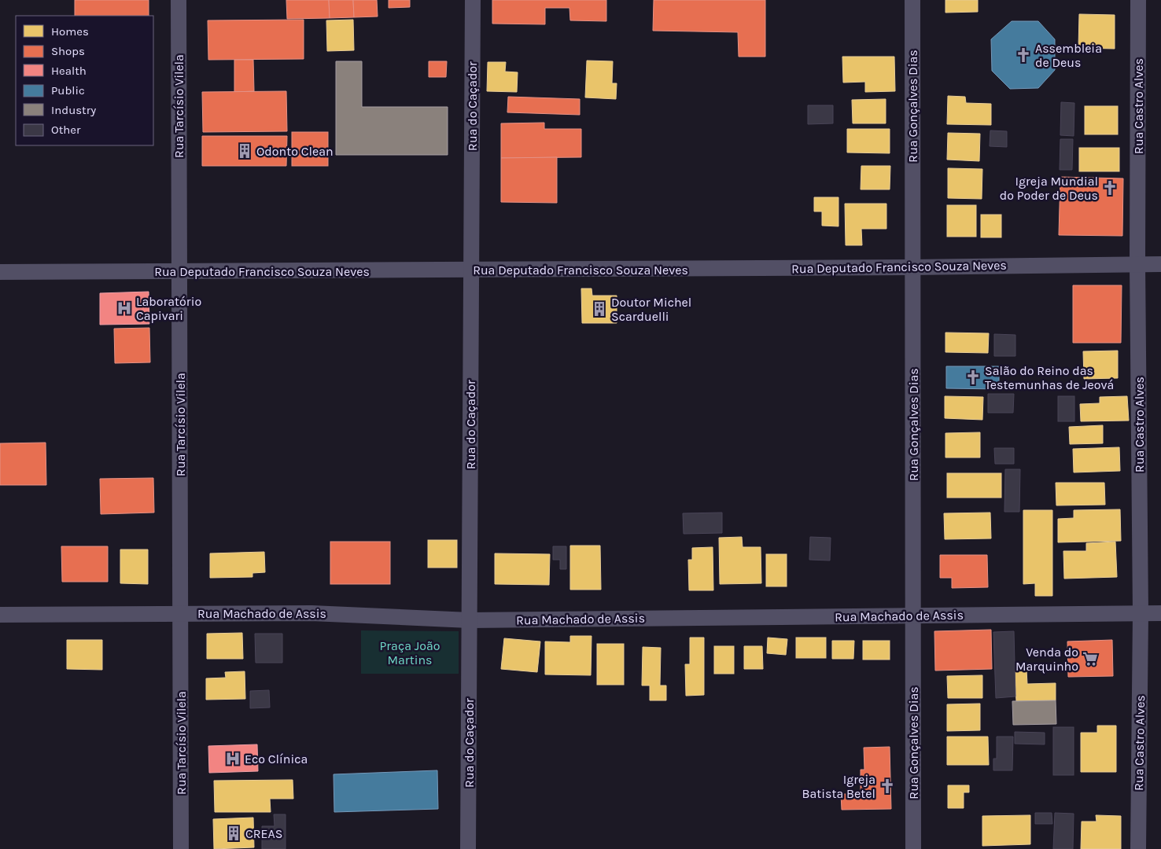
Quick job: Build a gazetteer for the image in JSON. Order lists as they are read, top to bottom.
{
  "streets": {
    "street": [
      "Rua Tarcísio Vilela",
      "Rua do Caçador",
      "Rua Gonçalves Dias",
      "Rua Castro Alves",
      "Rua Deputado Francisco Souza Neves",
      "Rua Machado de Assis"
    ]
  },
  "crossings": [
    ["Rua Tarcísio Vilela", "Rua Deputado Francisco Souza Neves"],
    ["Rua Tarcísio Vilela", "Rua Machado de Assis"],
    ["Rua do Caçador", "Rua Deputado Francisco Souza Neves"],
    ["Rua do Caçador", "Rua Machado de Assis"],
    ["Rua Gonçalves Dias", "Rua Deputado Francisco Souza Neves"],
    ["Rua Gonçalves Dias", "Rua Machado de Assis"],
    ["Rua Castro Alves", "Rua Deputado Francisco Souza Neves"],
    ["Rua Castro Alves", "Rua Machado de Assis"]
  ],
  "parks": ["Praça João Martins"],
  "places": {
    "church": [
      "Assembleia de Deus",
      "Igreja Mundial do Poder de Deus",
      "Salão do Reino das Testemunhas de Jeová",
      "Igreja Batista Betel"
    ],
    "building": ["Odonto Clean", "Doutor Michel Scarduelli", "CREAS"],
    "hospital": ["Laboratório Capivari", "Eco Clínica"],
    "supermarket": ["Venda do Marquinho"]
  },
  "legend": [
    "Homes",
    "Shops",
    "Health",
    "Public",
    "Industry",
    "Other"
  ]
}
